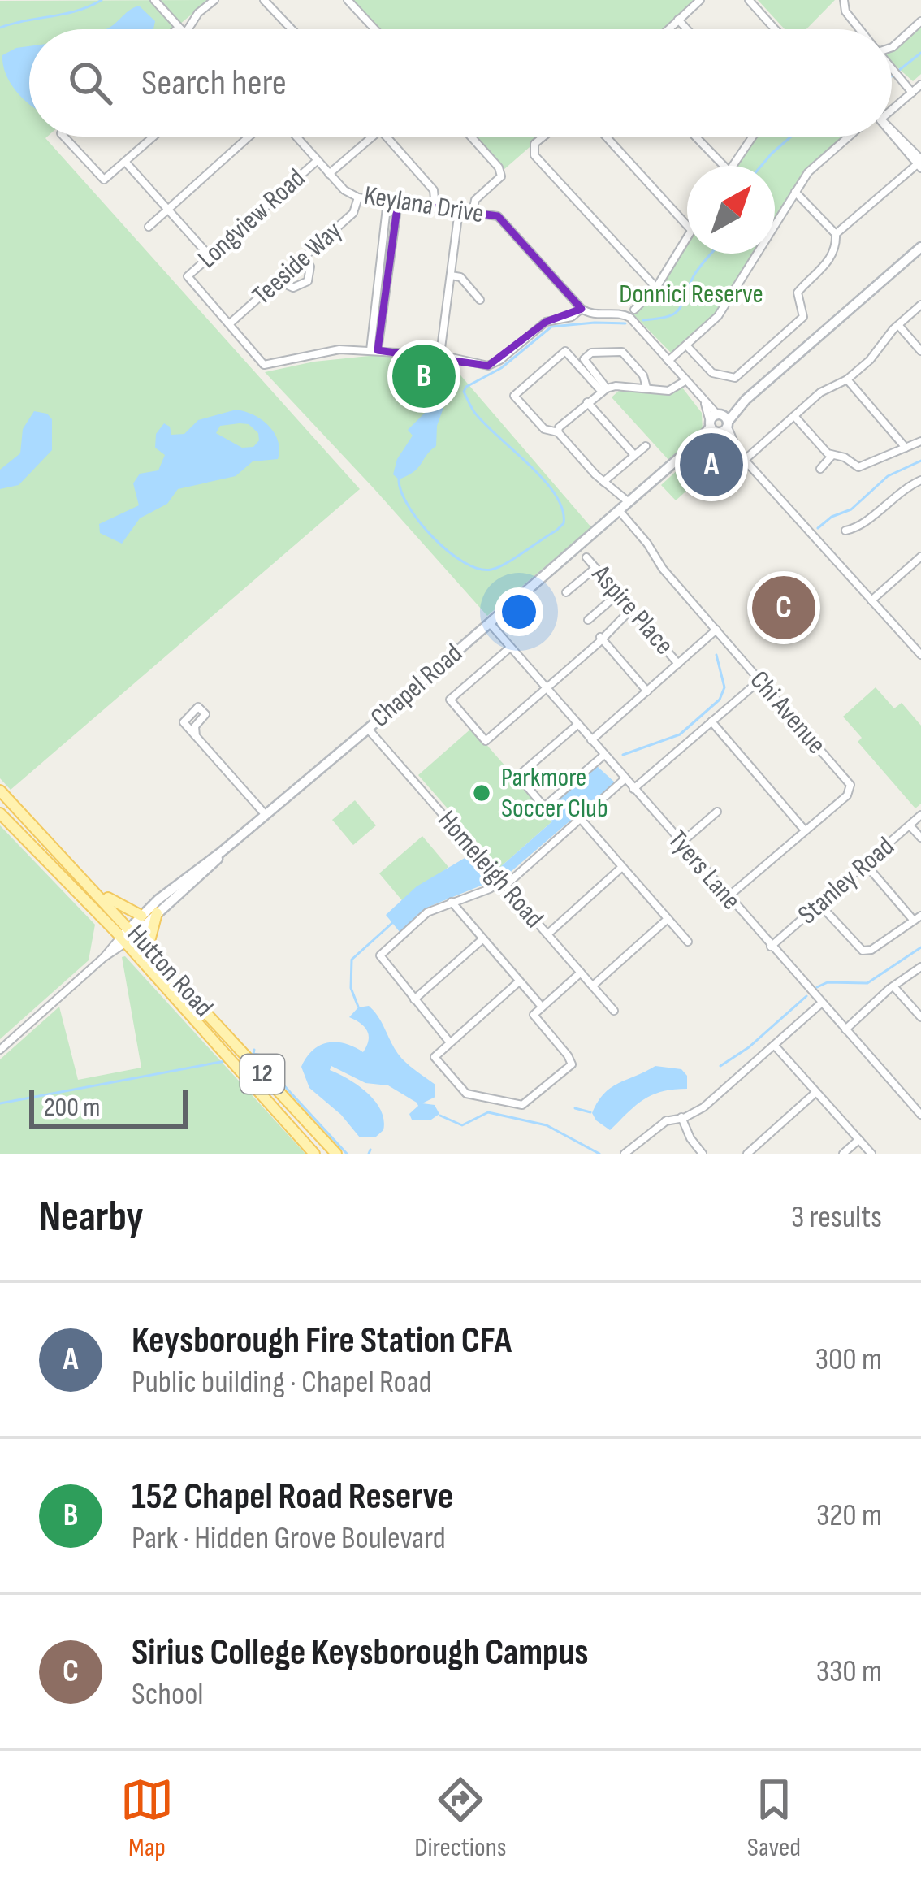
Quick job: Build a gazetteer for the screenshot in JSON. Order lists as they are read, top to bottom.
{
  "streets": {
    "main road": ["Chapel Road", "Hutton Road", "12"],
    "street": [
      "Keylana Drive",
      "Longview Road",
      "Teeside Way",
      "Aspire Place",
      "Chi Avenue",
      "Homeleigh Road",
      "Tyers Lane",
      "Stanley Road"
    ]
  },
  "crossings": [
    ["Keylana Drive", "Longview Road"],
    ["Keylana Drive", "Teeside Way"],
    ["Longview Road", "Teeside Way"],
    ["Chapel Road", "Chi Avenue"],
    ["Chapel Road", "Homeleigh Road"],
    ["Chapel Road", "Tyers Lane"],
    ["Chapel Road", "Hutton Road"],
    ["Chi Avenue", "Tyers Lane"],
    ["Tyers Lane", "Stanley Road"]
  ],
  "parks": ["Donnici Reserve"],
  "places": ["Parkmore Soccer Club"],
  "scale_bar": "200 m",
  "north": "top right",
  "page": {
    "search": "Search here",
    "pins": ["B", "A", "C"],
    "scale": "200 m",
    "heading": ["Nearby", "3 results"],
    "list": [
      {
        "mark": "A",
        "name": "Keysborough Fire Station CFA",
        "note": "Public building · Chapel Road",
        "value": "300 m"
      },
      {
        "mark": "B",
        "name": "152 Chapel Road Reserve",
        "note": "Park · Hidden Grove Boulevard",
        "value": "320 m"
      },
      {
        "mark": "C",
        "name": "Sirius College Keysborough Campus",
        "note": "School",
        "value": "330 m"
      }
    ],
    "nav": ["Map", "Directions", "Saved"]
  }
}
